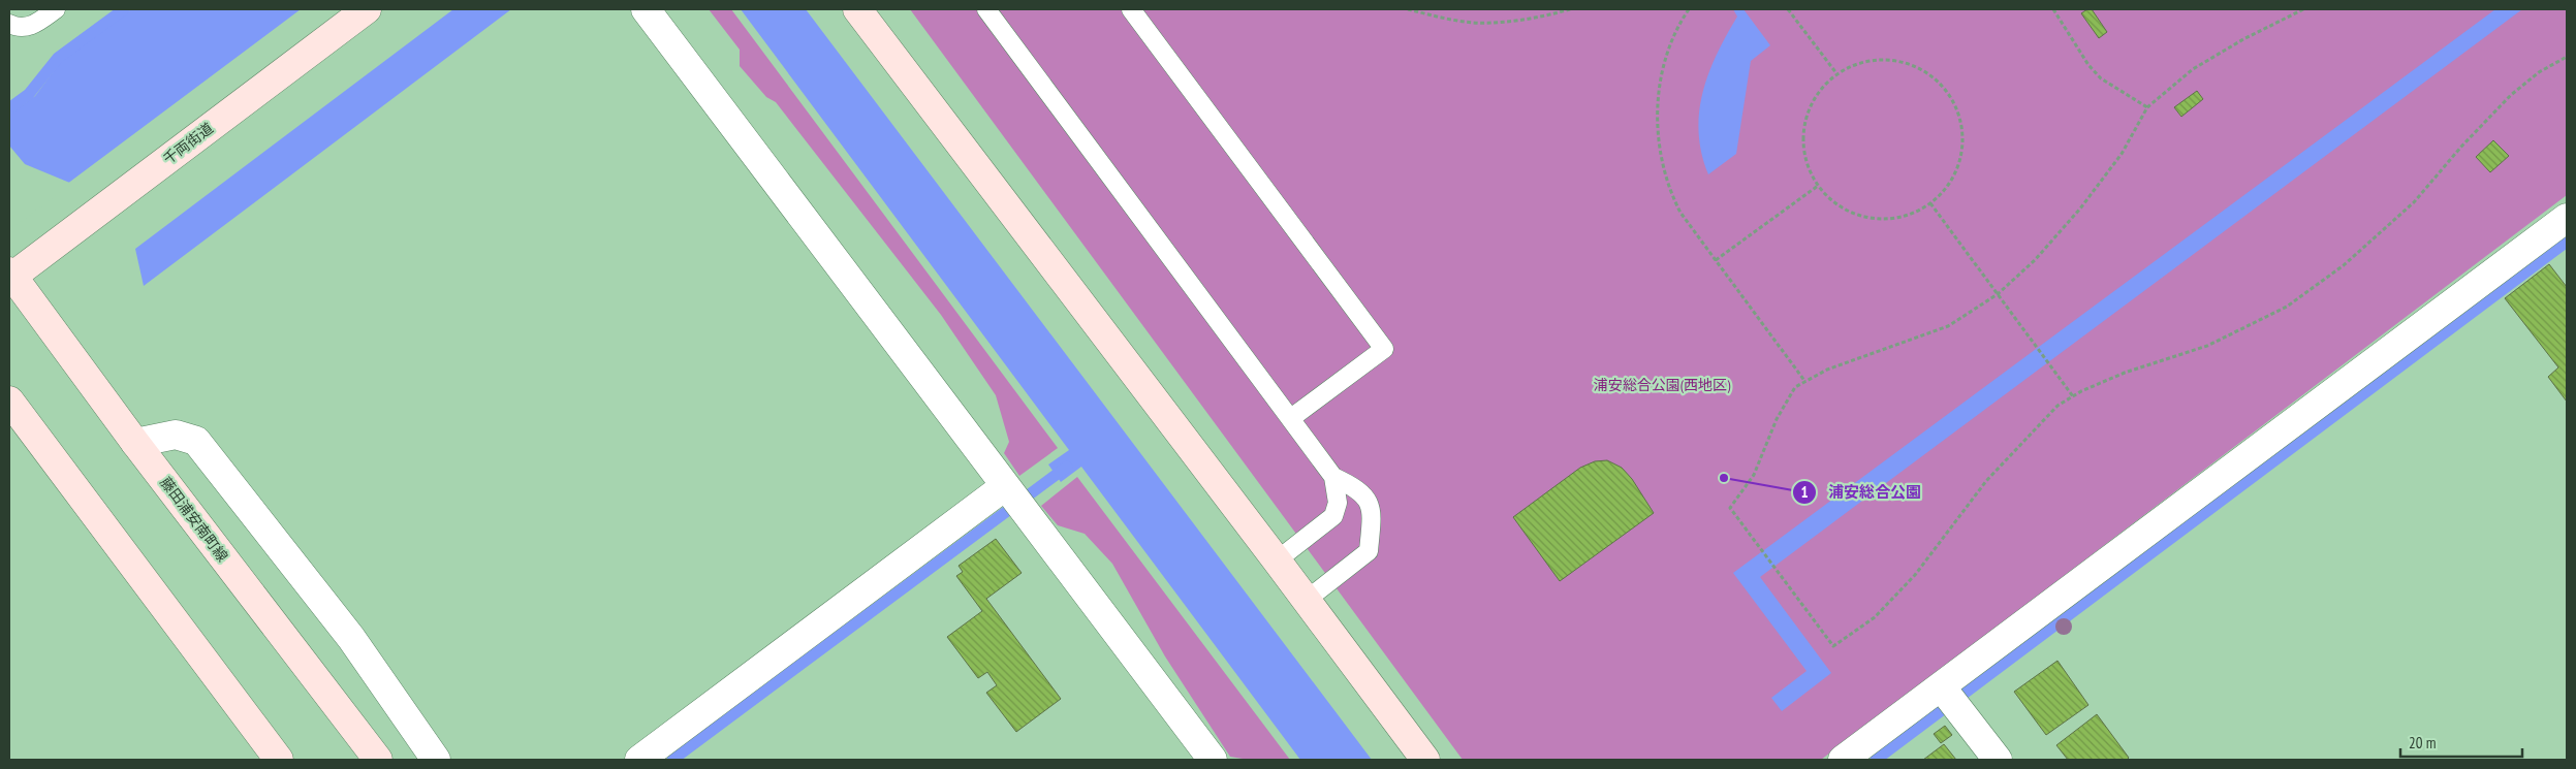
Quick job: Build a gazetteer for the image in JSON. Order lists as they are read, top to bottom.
{
  "streets": {
    "street": ["千両街道", "藤田浦安南町線"]
  },
  "crossings": [
    ["千両街道", "藤田浦安南町線"]
  ],
  "parks": ["浦安総合公園(西地区)"],
  "places": ["浦安総合公園"],
  "scale_bar": "20 m"
}
